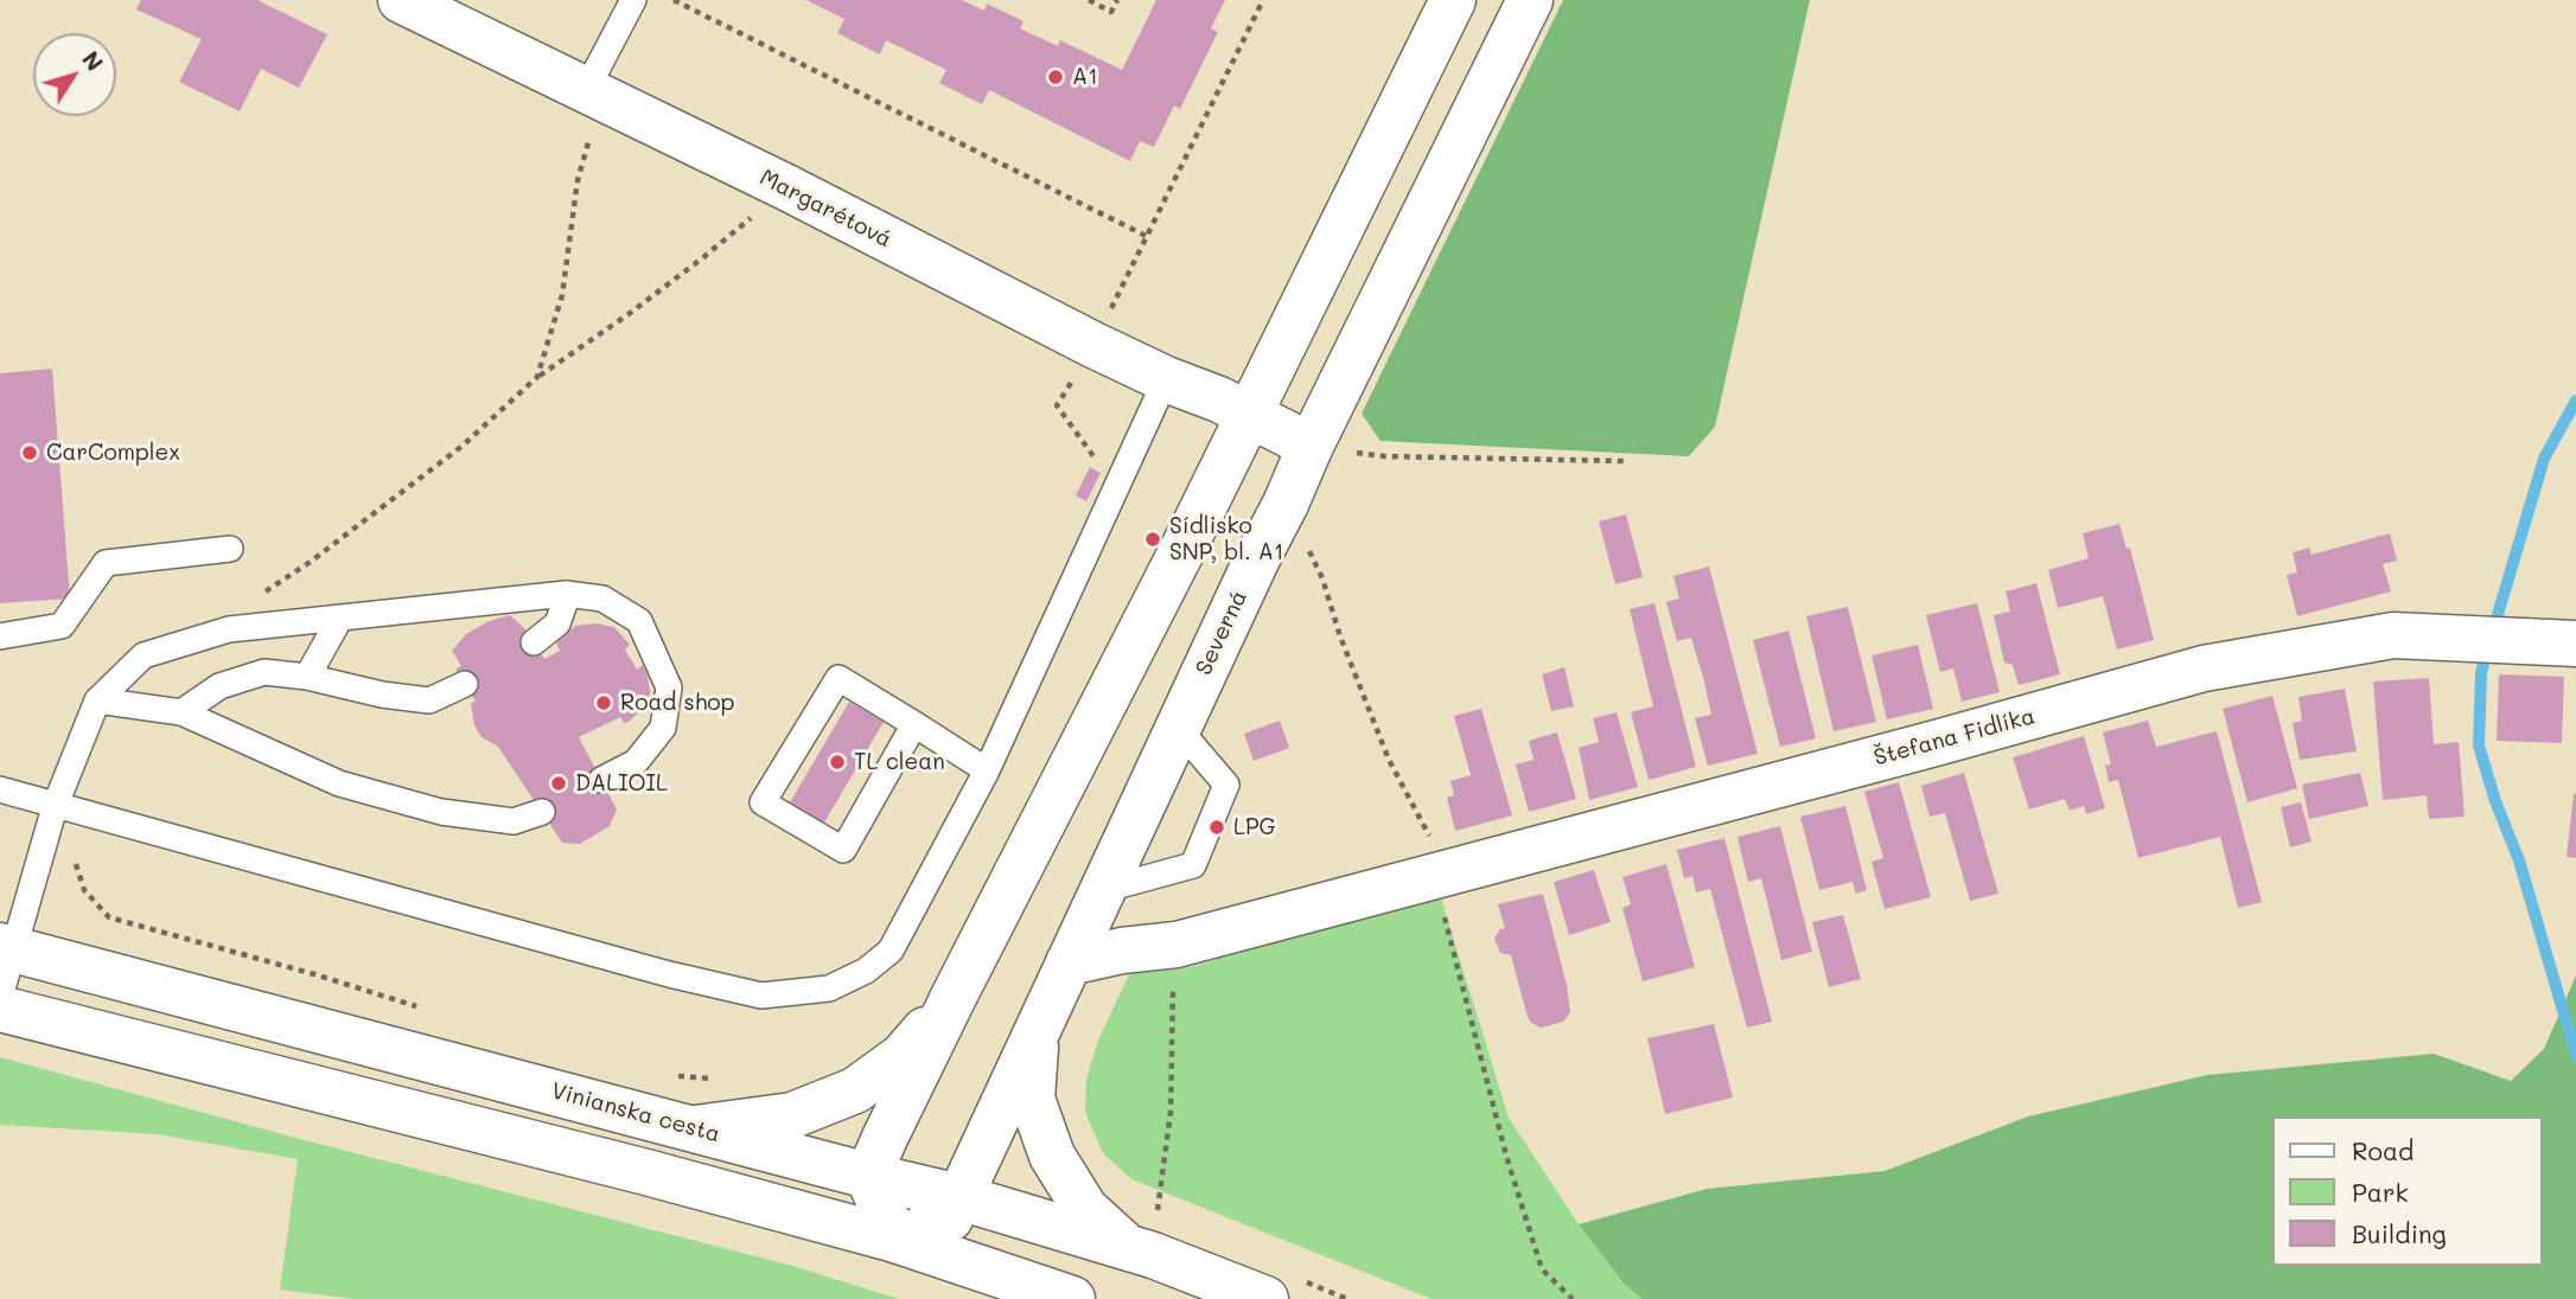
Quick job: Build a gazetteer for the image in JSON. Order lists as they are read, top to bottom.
{
  "streets": {
    "street": [
      "Margarétová",
      "Severná",
      "Štefana Fidlíka",
      "Vinianska cesta"
    ]
  },
  "crossings": [
    ["Margarétová", "Severná"],
    ["Severná", "Štefana Fidlíka"],
    ["Severná", "Vinianska cesta"]
  ],
  "places": [
    "A1",
    "CarComplex",
    "Sídlisko SNP, bl. A1",
    "Road shop",
    "TL clean",
    "DALIOIL",
    "LPG"
  ],
  "legend": ["Road", "Park", "Building"],
  "north": "top right"
}
